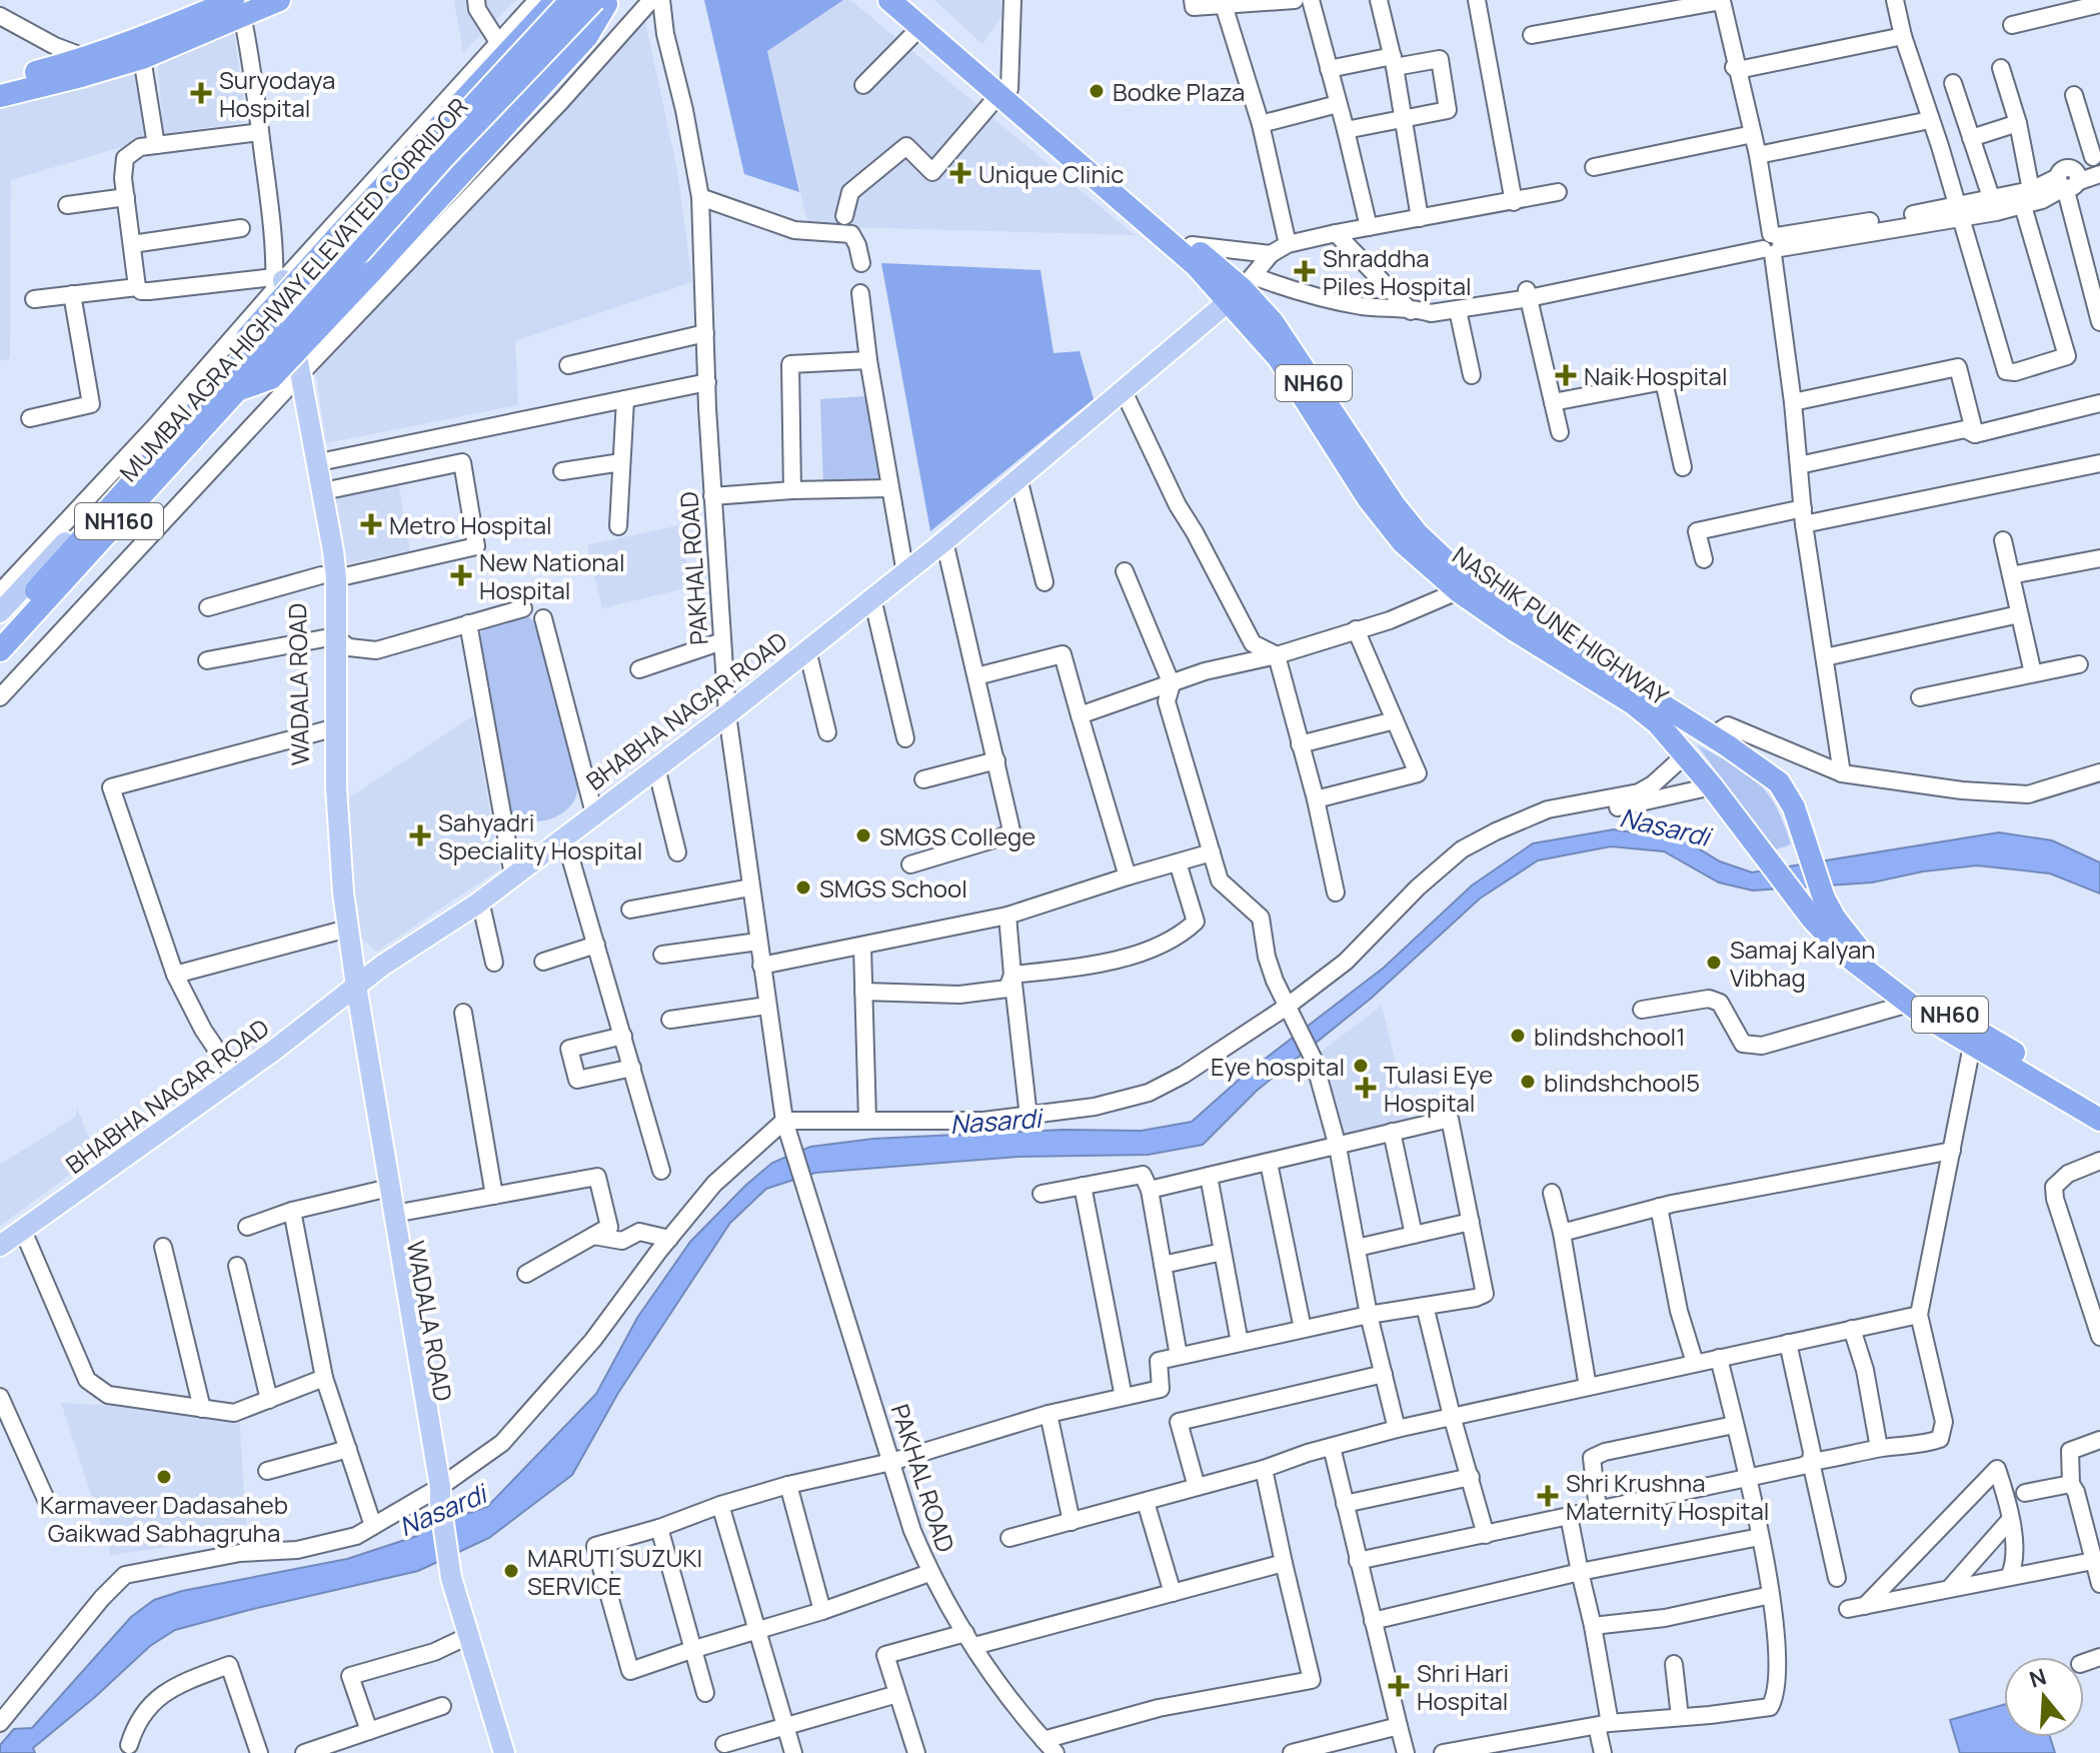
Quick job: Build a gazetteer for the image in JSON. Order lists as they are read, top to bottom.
{
  "streets": {
    "highway": [
      "MUMBAI AGRA HIGHWAY ELEVATED CORRIDOR",
      "NH60",
      "NH160",
      "NASHIK PUNE HIGHWAY"
    ],
    "main road": ["WADALA ROAD", "BHABHA NAGAR ROAD"],
    "street": ["PAKHAL ROAD"]
  },
  "crossings": [
    ["NH60", "NASHIK PUNE HIGHWAY"],
    ["NH60", "BHABHA NAGAR ROAD"],
    ["PAKHAL ROAD", "BHABHA NAGAR ROAD"],
    ["NASHIK PUNE HIGHWAY", "BHABHA NAGAR ROAD"],
    ["WADALA ROAD", "BHABHA NAGAR ROAD"]
  ],
  "water": ["Nasardi"],
  "places": {
    "other": [
      "Bodke Plaza",
      "SMGS College",
      "SMGS School",
      "Samaj Kalyan Vibhag",
      "blindshchool1",
      "Eye hospital",
      "blindshchool5",
      "Karmaveer Dadasaheb Gaikwad Sabhagruha",
      "MARUTI SUZUKI SERVICE"
    ],
    "health": [
      "Suryodaya Hospital",
      "Unique Clinic",
      "Shraddha Piles Hospital",
      "Naik Hospital",
      "Metro Hospital",
      "New National Hospital",
      "Sahyadri Speciality Hospital",
      "Tulasi Eye Hospital",
      "Shri Krushna Maternity Hospital",
      "Shri Hari Hospital"
    ]
  },
  "north": "top"
}
